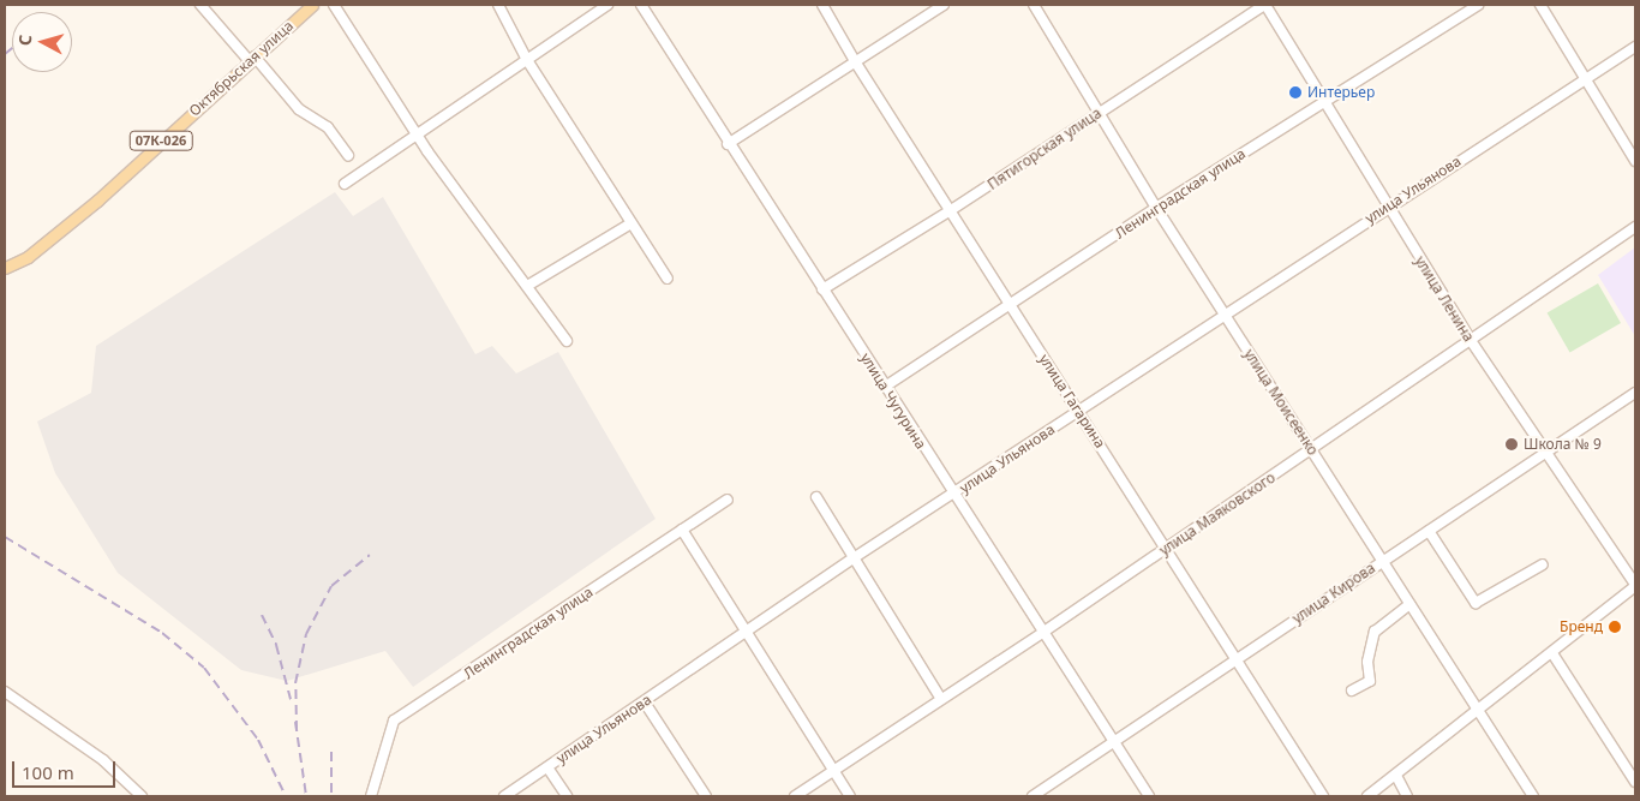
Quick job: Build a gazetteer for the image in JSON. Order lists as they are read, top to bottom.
{
  "streets": {
    "main road": ["Октябрьская улица", "07К-026"],
    "street": [
      "Пятигорская улица",
      "улица Ульянова",
      "Ленинградская улица",
      "улица Ленина",
      "улица Чугурина",
      "улица Гагарина",
      "улица Моисеенко",
      "улица Маяковского",
      "улица Кирова"
    ]
  },
  "crossings": [
    ["Пятигорская улица", "улица Ленина"],
    ["Пятигорская улица", "улица Чугурина"],
    ["Пятигорская улица", "улица Гагарина"],
    ["Пятигорская улица", "улица Моисеенко"],
    ["улица Ульянова", "улица Ленина"],
    ["улица Ульянова", "улица Чугурина"],
    ["улица Ульянова", "улица Гагарина"],
    ["улица Ульянова", "улица Моисеенко"],
    ["Ленинградская улица", "улица Ленина"],
    ["Ленинградская улица", "улица Чугурина"],
    ["Ленинградская улица", "улица Гагарина"],
    ["Ленинградская улица", "улица Моисеенко"],
    ["улица Ленина", "улица Маяковского"],
    ["улица Ленина", "улица Кирова"],
    ["улица Чугурина", "улица Маяковского"],
    ["улица Чугурина", "улица Кирова"],
    ["улица Гагарина", "улица Маяковского"],
    ["улица Гагарина", "улица Кирова"],
    ["улица Моисеенко", "улица Маяковского"],
    ["улица Моисеенко", "улица Кирова"]
  ],
  "places": ["Интерьер", "Школа № 9", "Бренд"],
  "scale_bar": "100 m",
  "north": "left"
}
